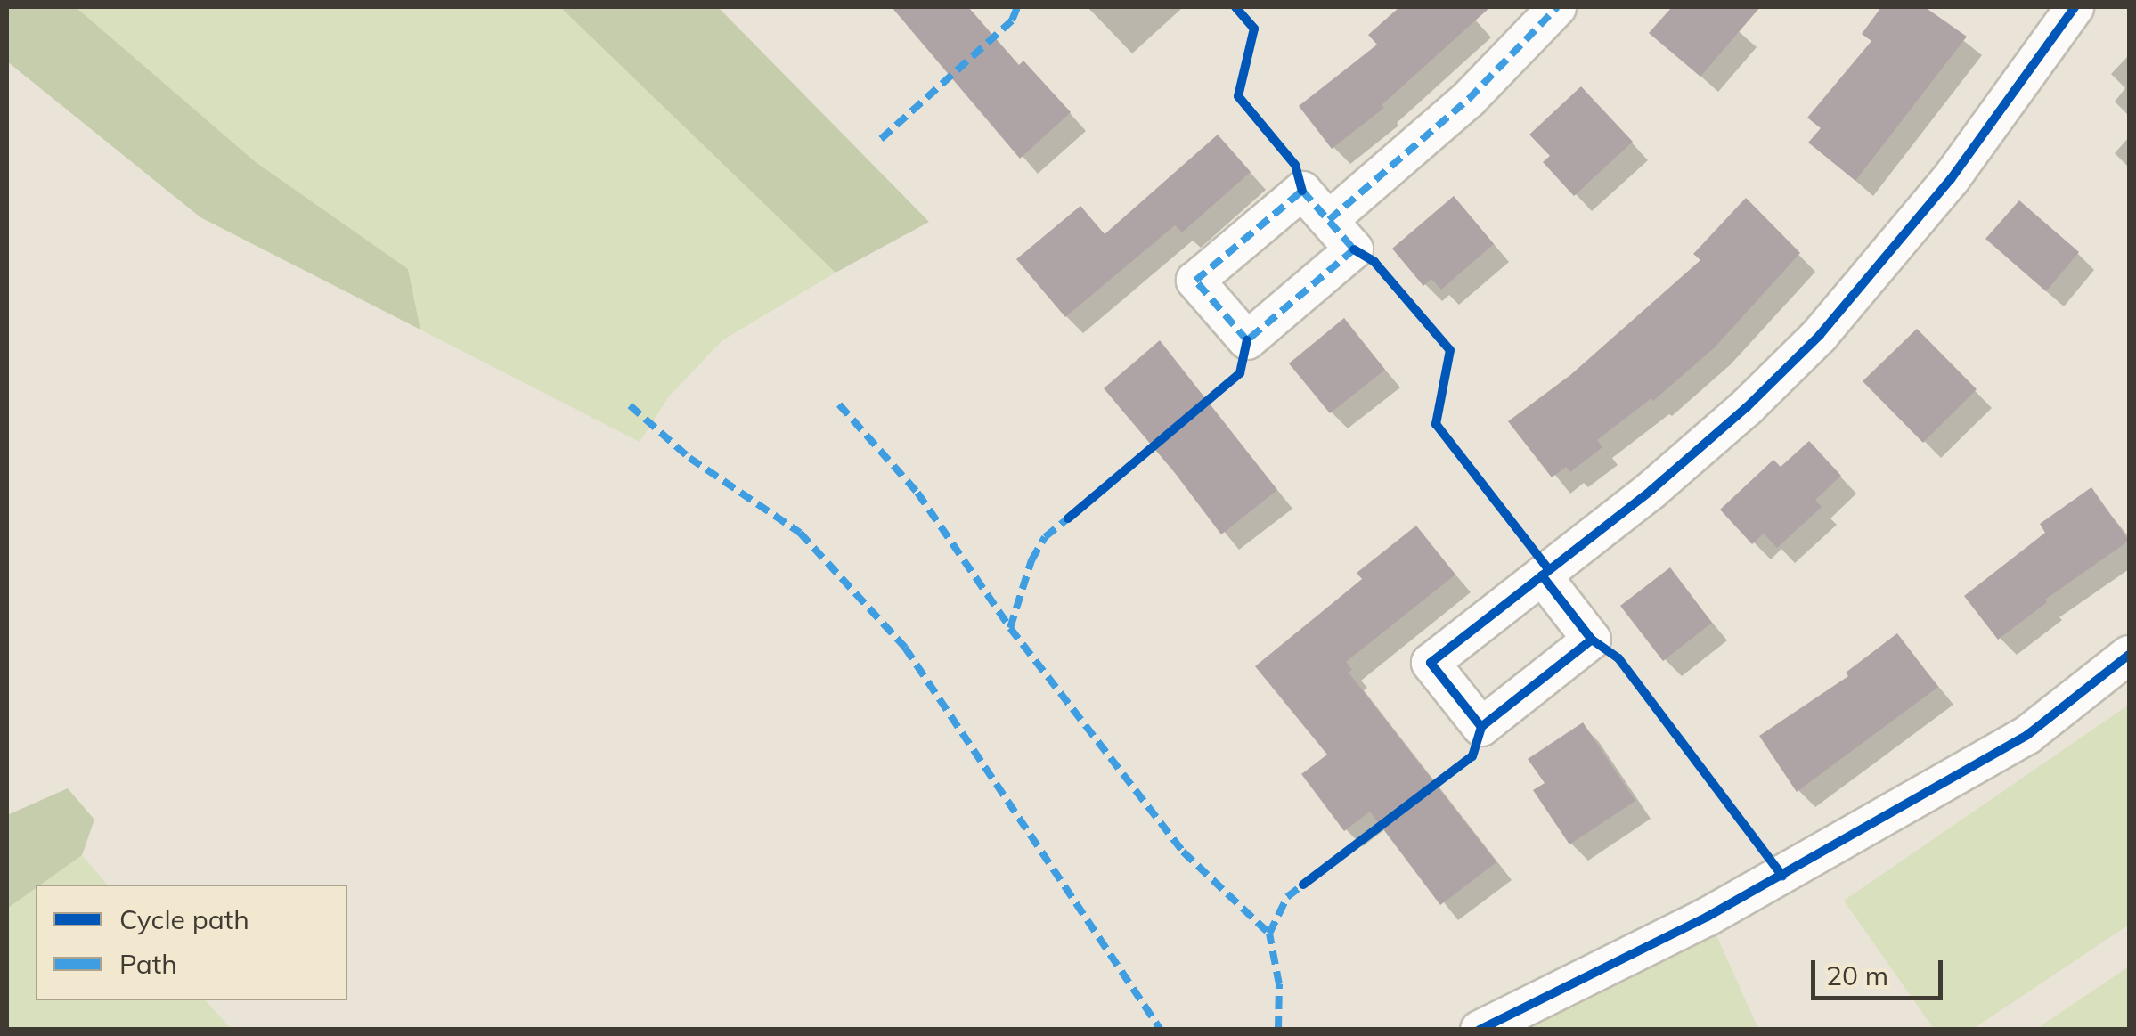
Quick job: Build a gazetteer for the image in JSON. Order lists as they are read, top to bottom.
{
  "legend": ["Cycle path", "Path"],
  "scale_bar": "20 m"
}
